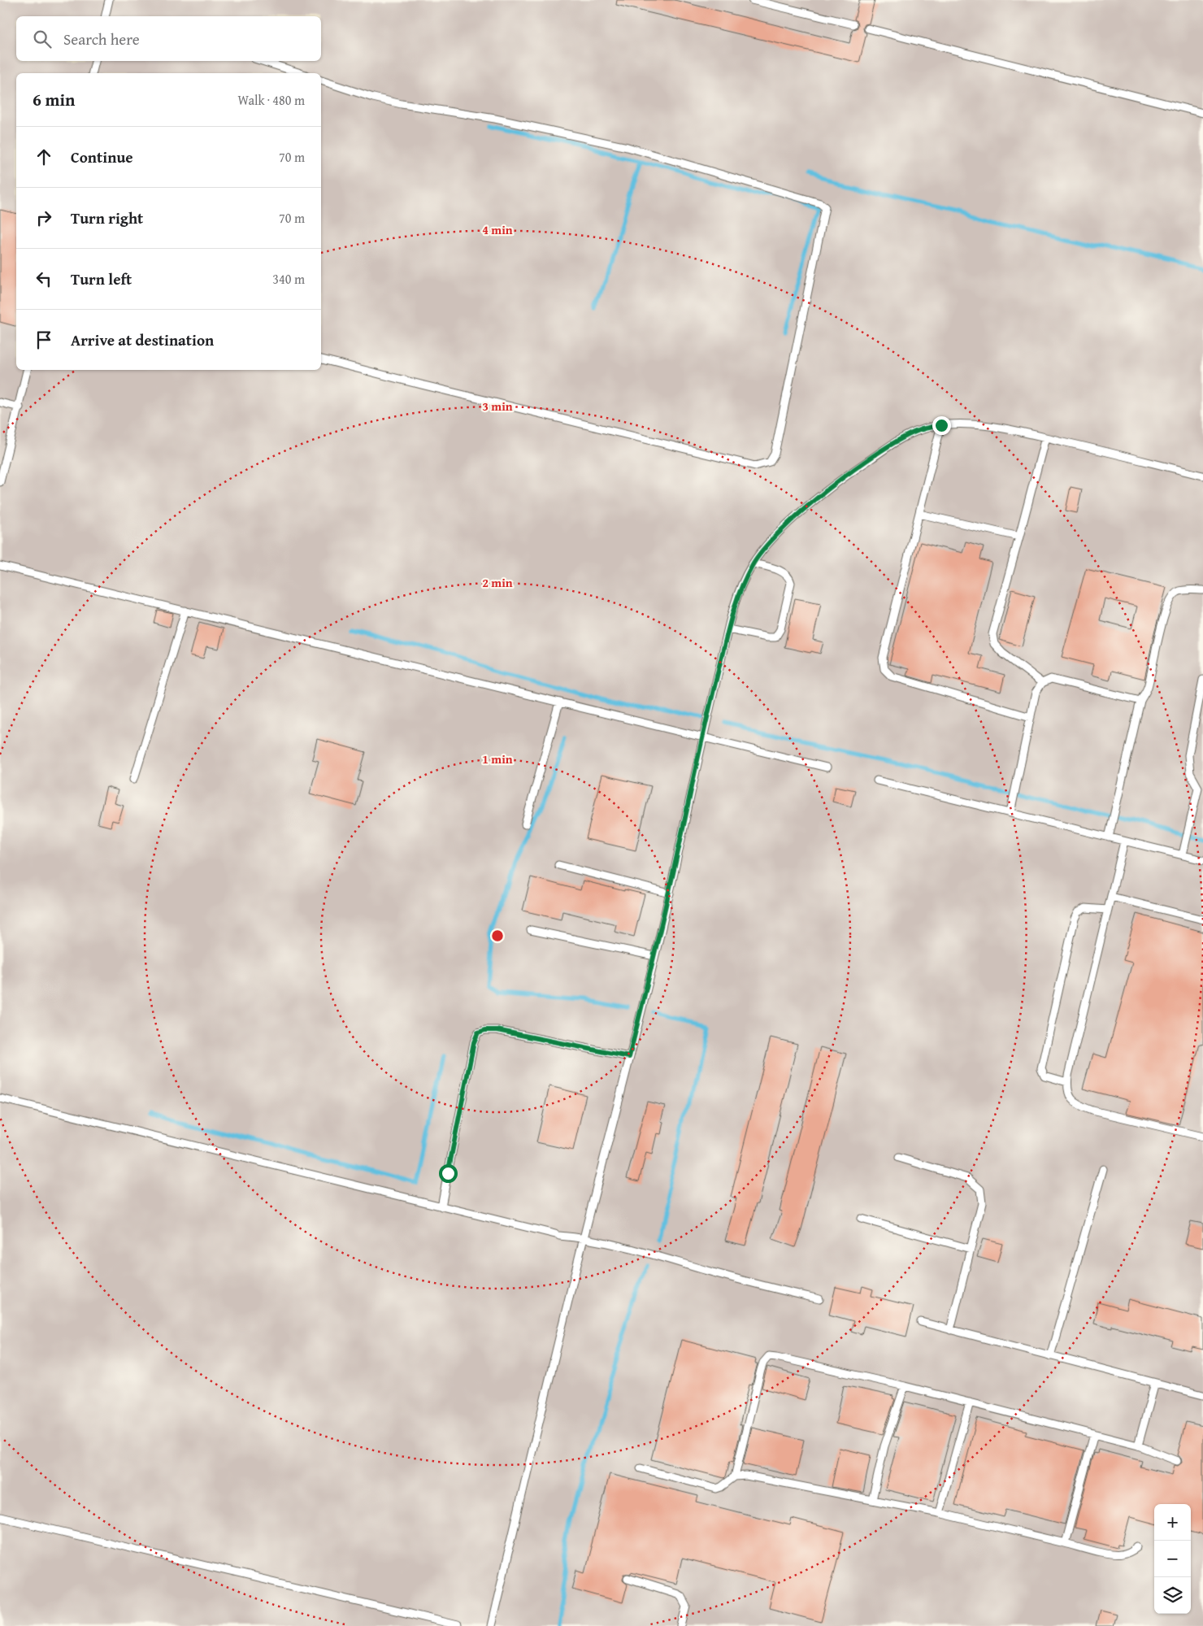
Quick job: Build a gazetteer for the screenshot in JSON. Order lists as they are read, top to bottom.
{
  "page": {
    "search": "Search here",
    "heading": ["6 min", "Walk · 480 m"],
    "list": [
      ["Continue", "70 m"],
      ["Turn right", "70 m"],
      ["Turn left", "340 m"],
      "Arrive at destination"
    ],
    "map_buttons": ["+", "−"]
  },
  "rings": [
    "4 min",
    "3 min",
    "2 min",
    "1 min"
  ]
}
